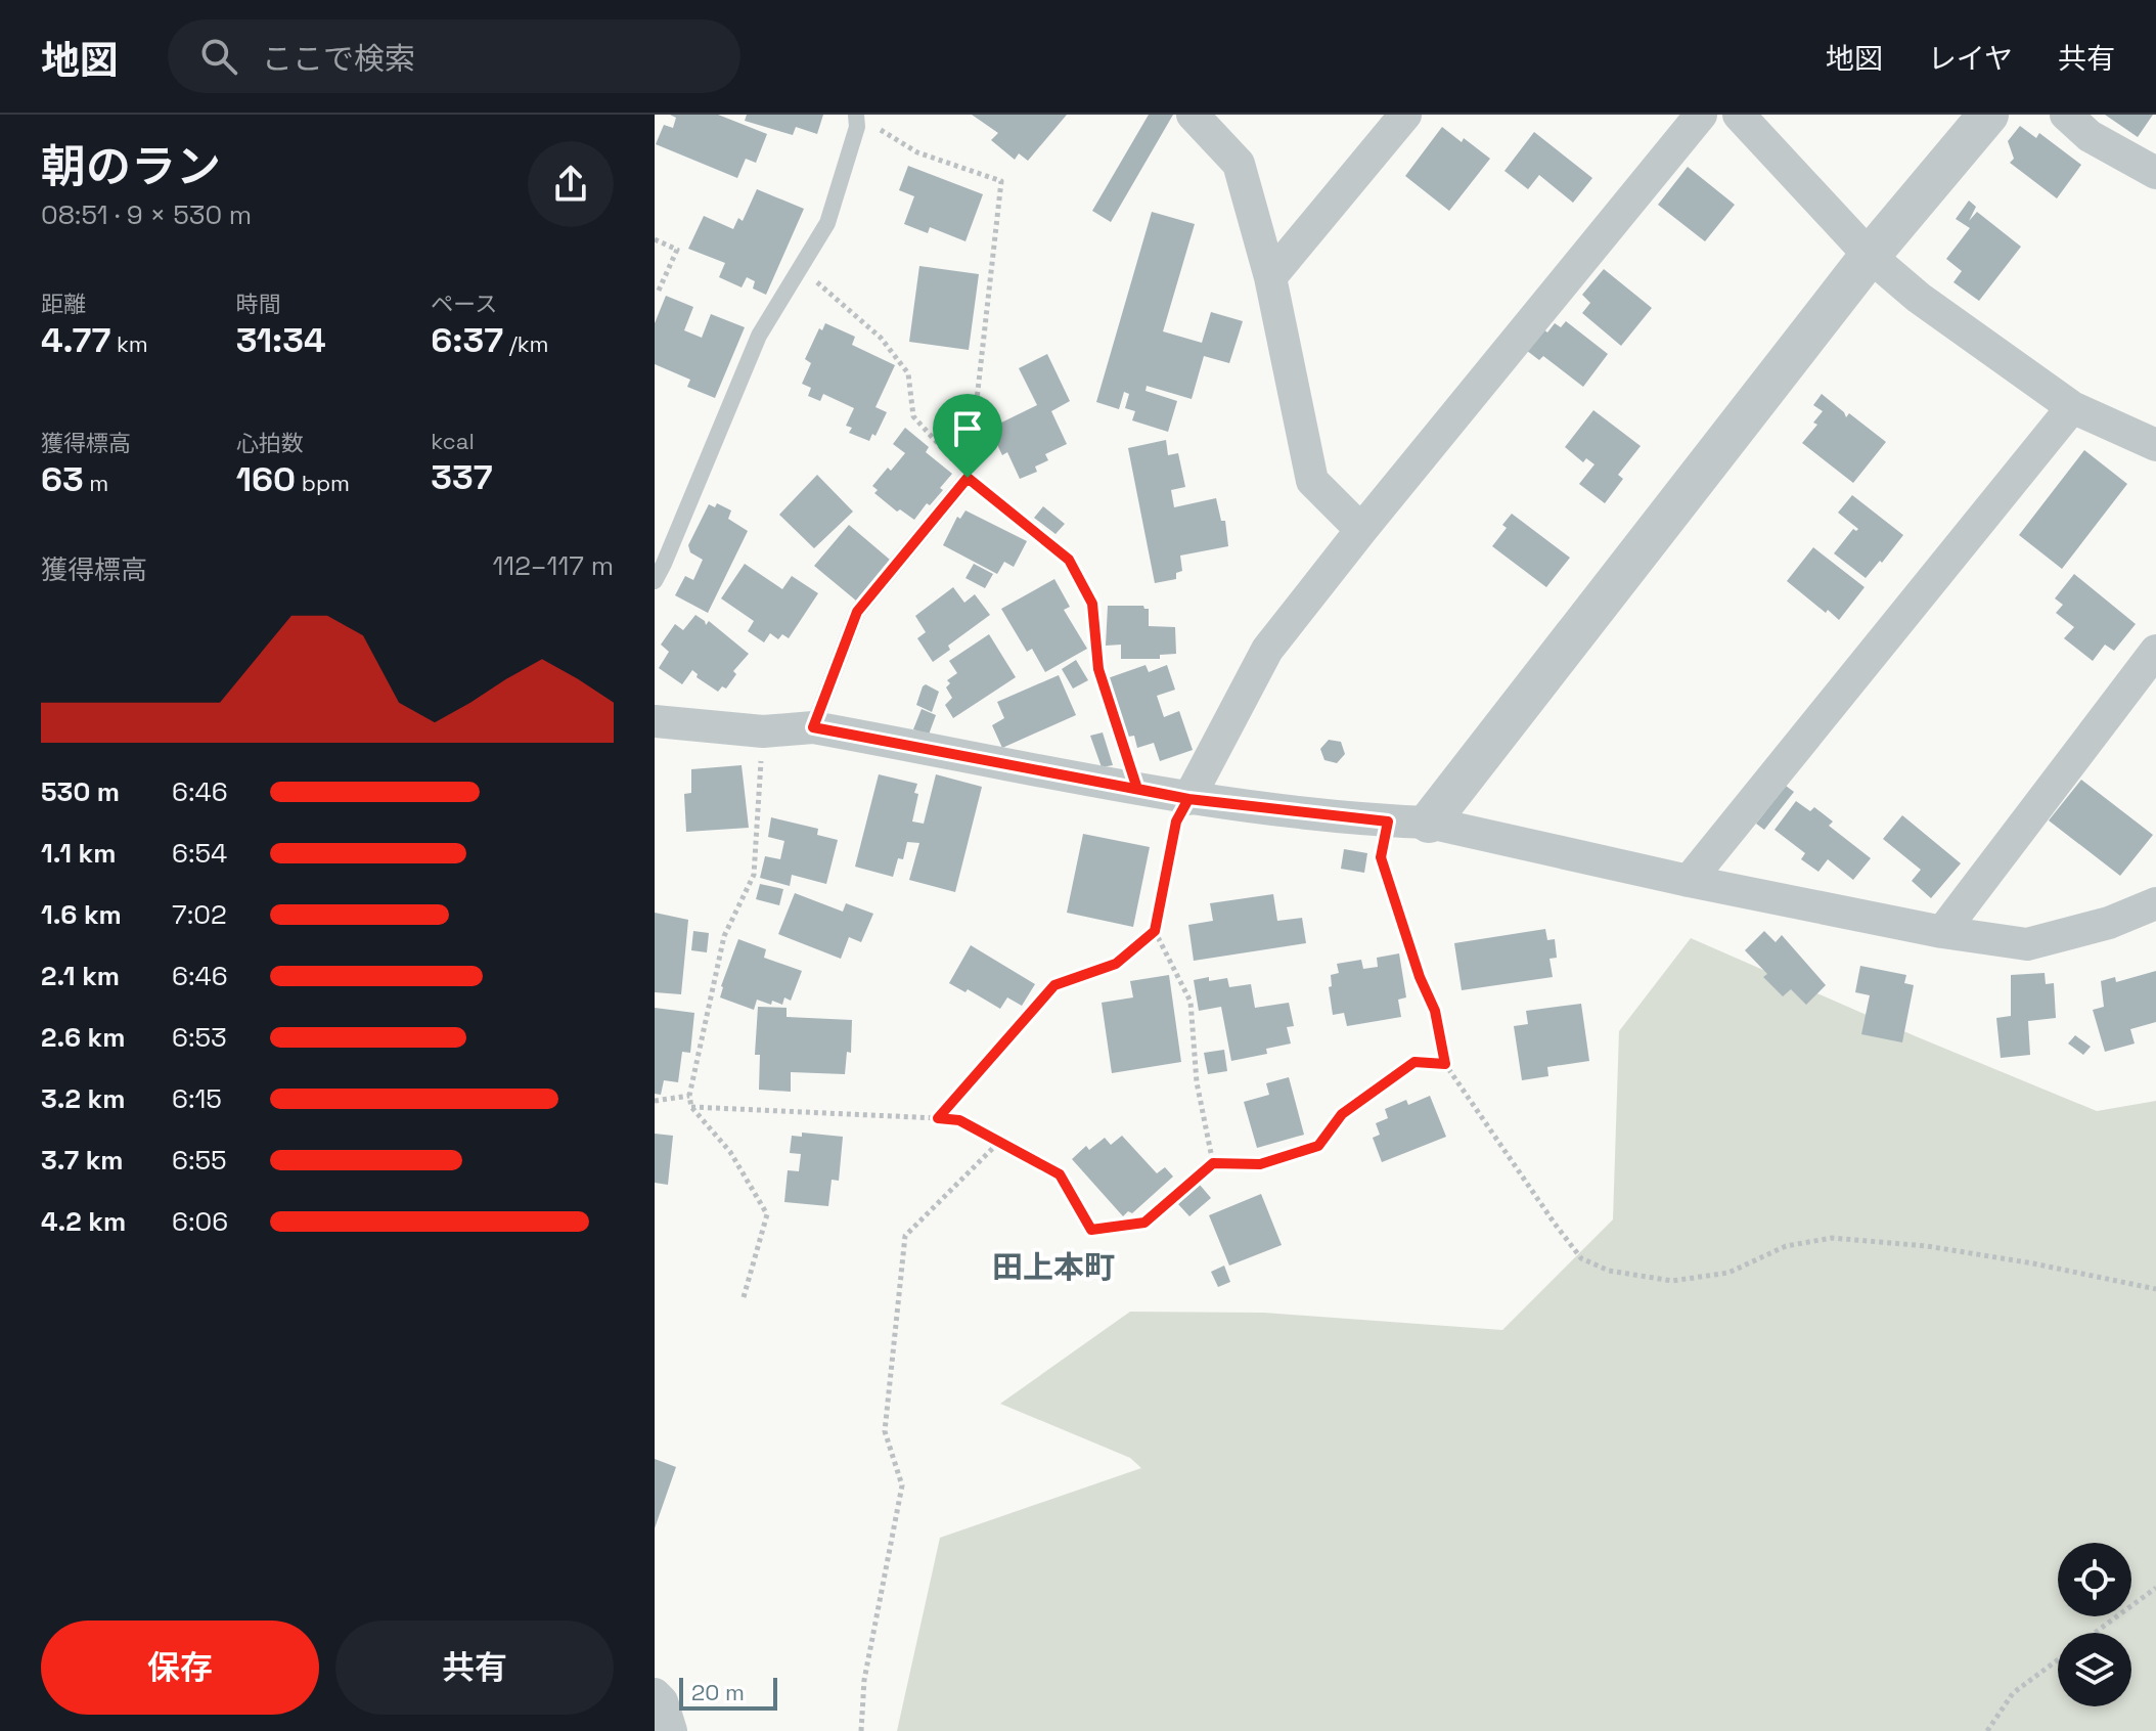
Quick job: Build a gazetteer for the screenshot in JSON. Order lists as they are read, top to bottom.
{
  "districts": ["田上本町"],
  "scale_bar": "20 m",
  "page": {
    "header": "地図",
    "search": "ここで検索",
    "nav": ["地図", "レイヤ", "共有"],
    "heading": ["朝のラン", "08:51 · 9 × 530 m"],
    "stats": [
      ["距離", "4.77 km"],
      ["時間", "31:34"],
      ["ペース", "6:37 /km"],
      ["獲得標高", "63 m"],
      ["心拍数", "160 bpm"],
      ["kcal", "337"]
    ],
    "chart": ["獲得標高", "112–117 m"],
    "list": [
      {
        "name": "530 m",
        "note": "6:46"
      },
      {
        "name": "1.1 km",
        "note": "6:54"
      },
      {
        "name": "1.6 km",
        "note": "7:02"
      },
      {
        "name": "2.1 km",
        "note": "6:46"
      },
      {
        "name": "2.6 km",
        "note": "6:53"
      },
      {
        "name": "3.2 km",
        "note": "6:15"
      },
      {
        "name": "3.7 km",
        "note": "6:55"
      },
      {
        "name": "4.2 km",
        "note": "6:06"
      }
    ],
    "buttons": ["保存", "共有"],
    "scale": "20 m"
  }
}
